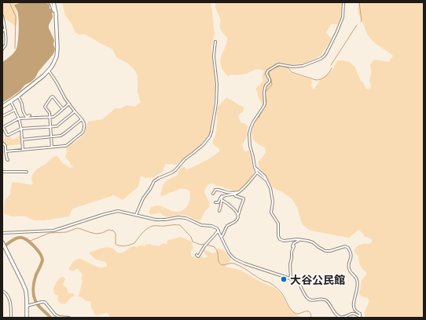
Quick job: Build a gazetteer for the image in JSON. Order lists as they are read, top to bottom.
{
  "places": ["大谷公民館"]
}
